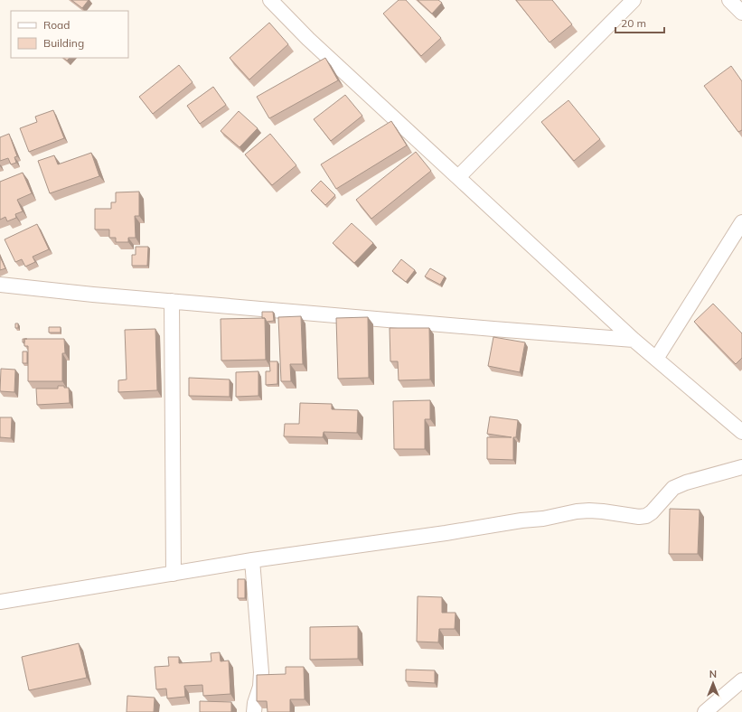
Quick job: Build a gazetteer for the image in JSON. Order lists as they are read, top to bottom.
{
  "legend": ["Road", "Building"],
  "scale_bar": "20 m",
  "north": "top"
}
